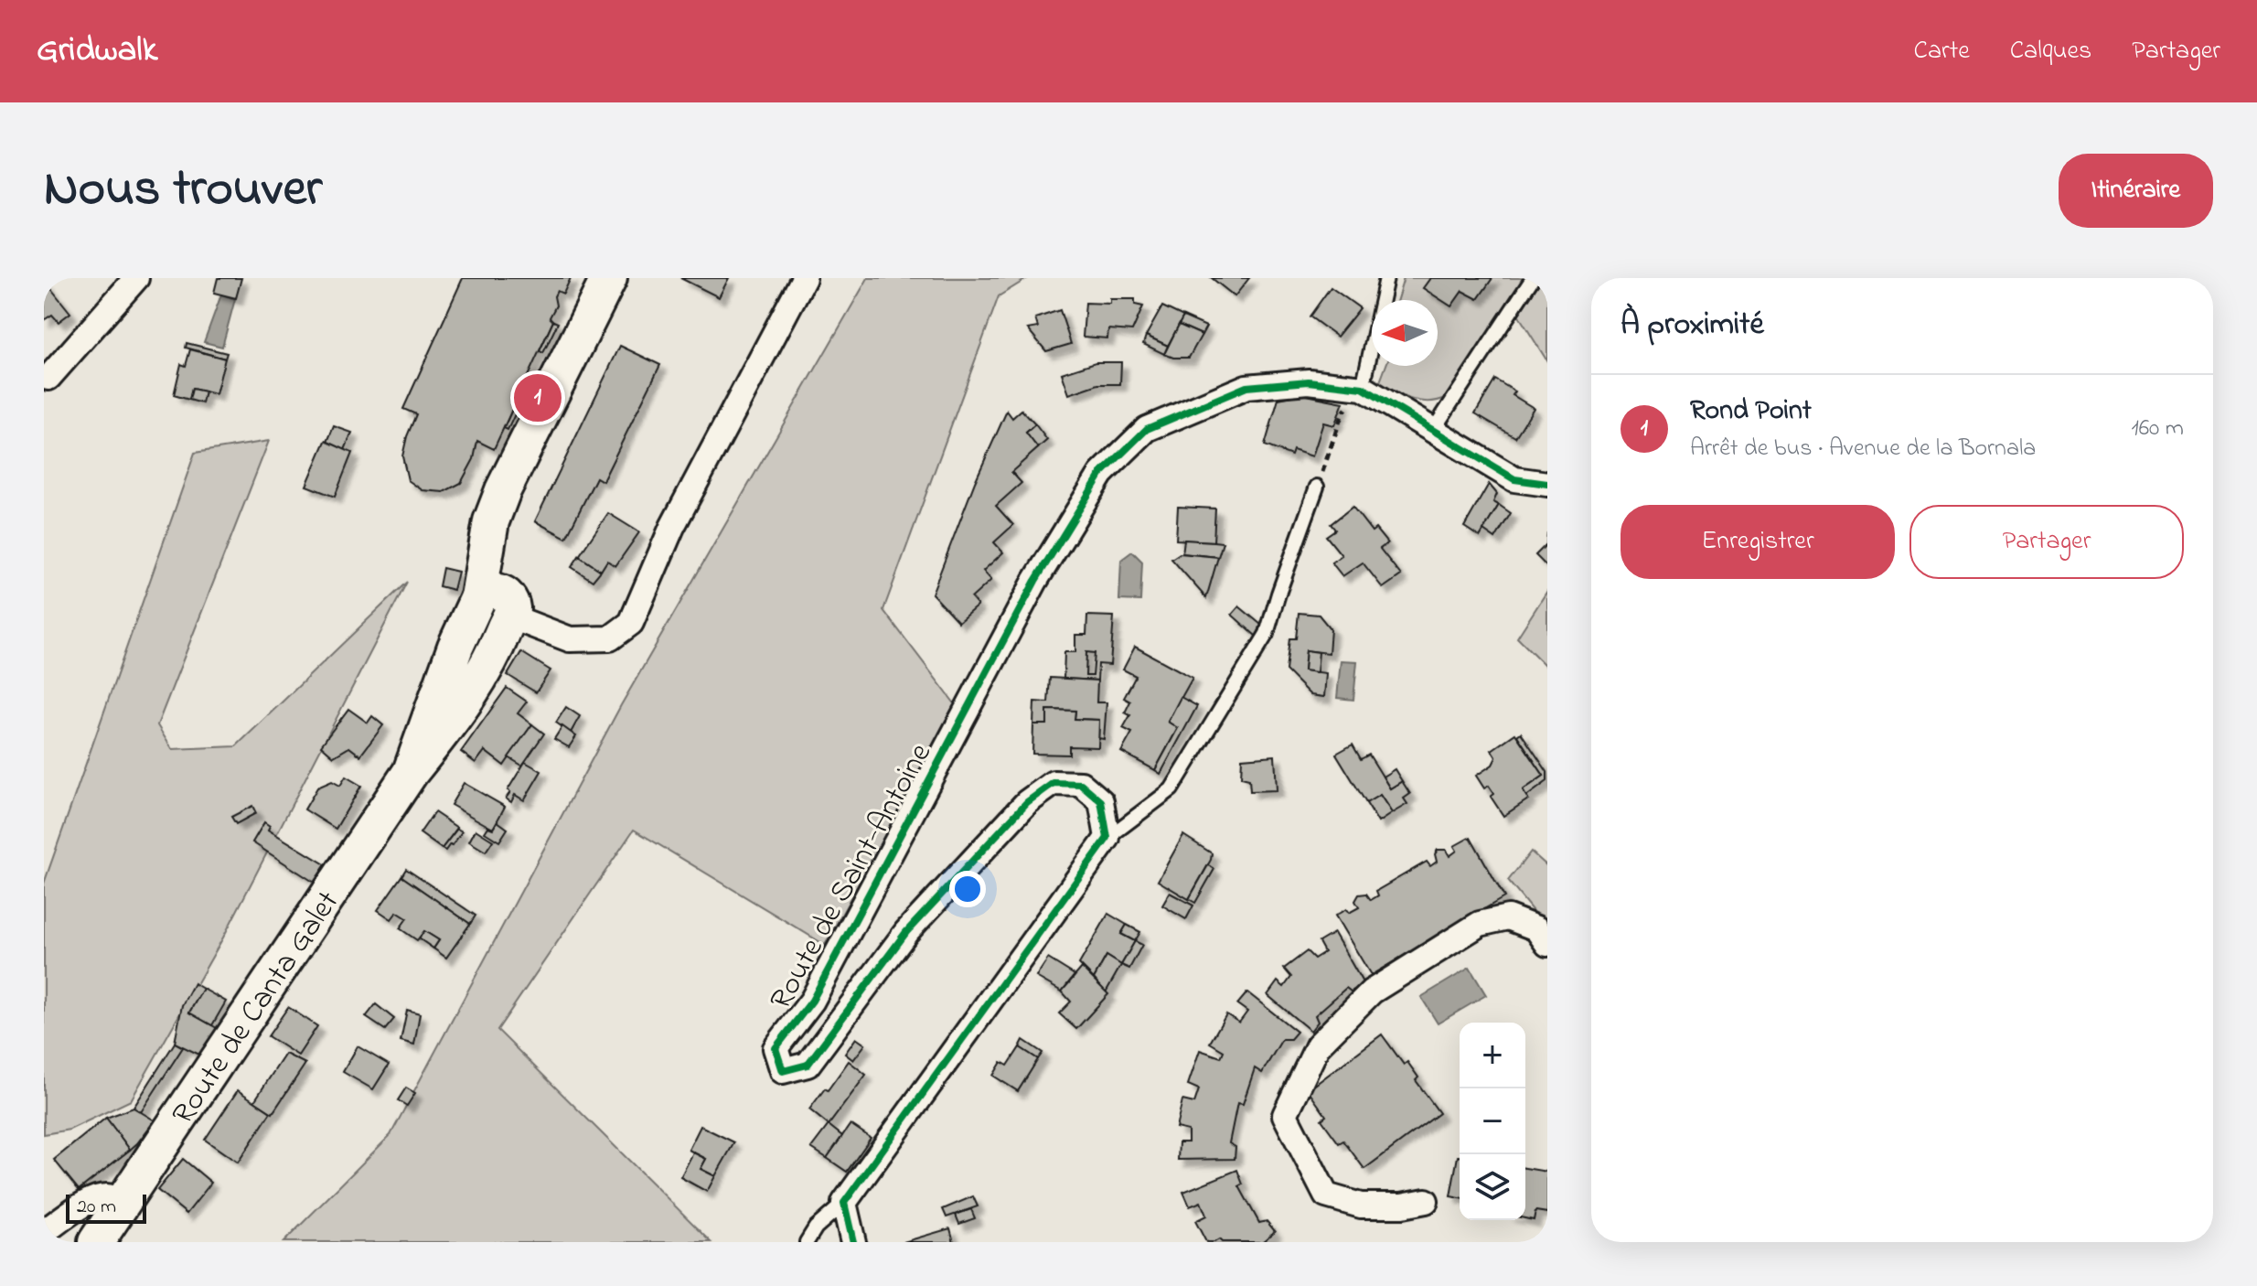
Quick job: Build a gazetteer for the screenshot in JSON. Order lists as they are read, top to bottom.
{
  "streets": {
    "main road": ["Route de Canta Galet"],
    "street": ["Route de Saint-Antoine"]
  },
  "scale_bar": "20 m",
  "north": "left",
  "page": {
    "header": "Gridwalk",
    "nav": ["Carte", "Calques", "Partager"],
    "title": "Nous trouver",
    "buttons": [
      "Itinéraire",
      ["Enregistrer", "Partager"]
    ],
    "heading": "À proximité",
    "pins": "1",
    "list": [
      {
        "mark": "1",
        "name": "Rond Point",
        "note": "Arrêt de bus · Avenue de la Bornala",
        "value": "160 m"
      }
    ],
    "map_buttons": ["+", "−"],
    "scale": "20 m"
  }
}
